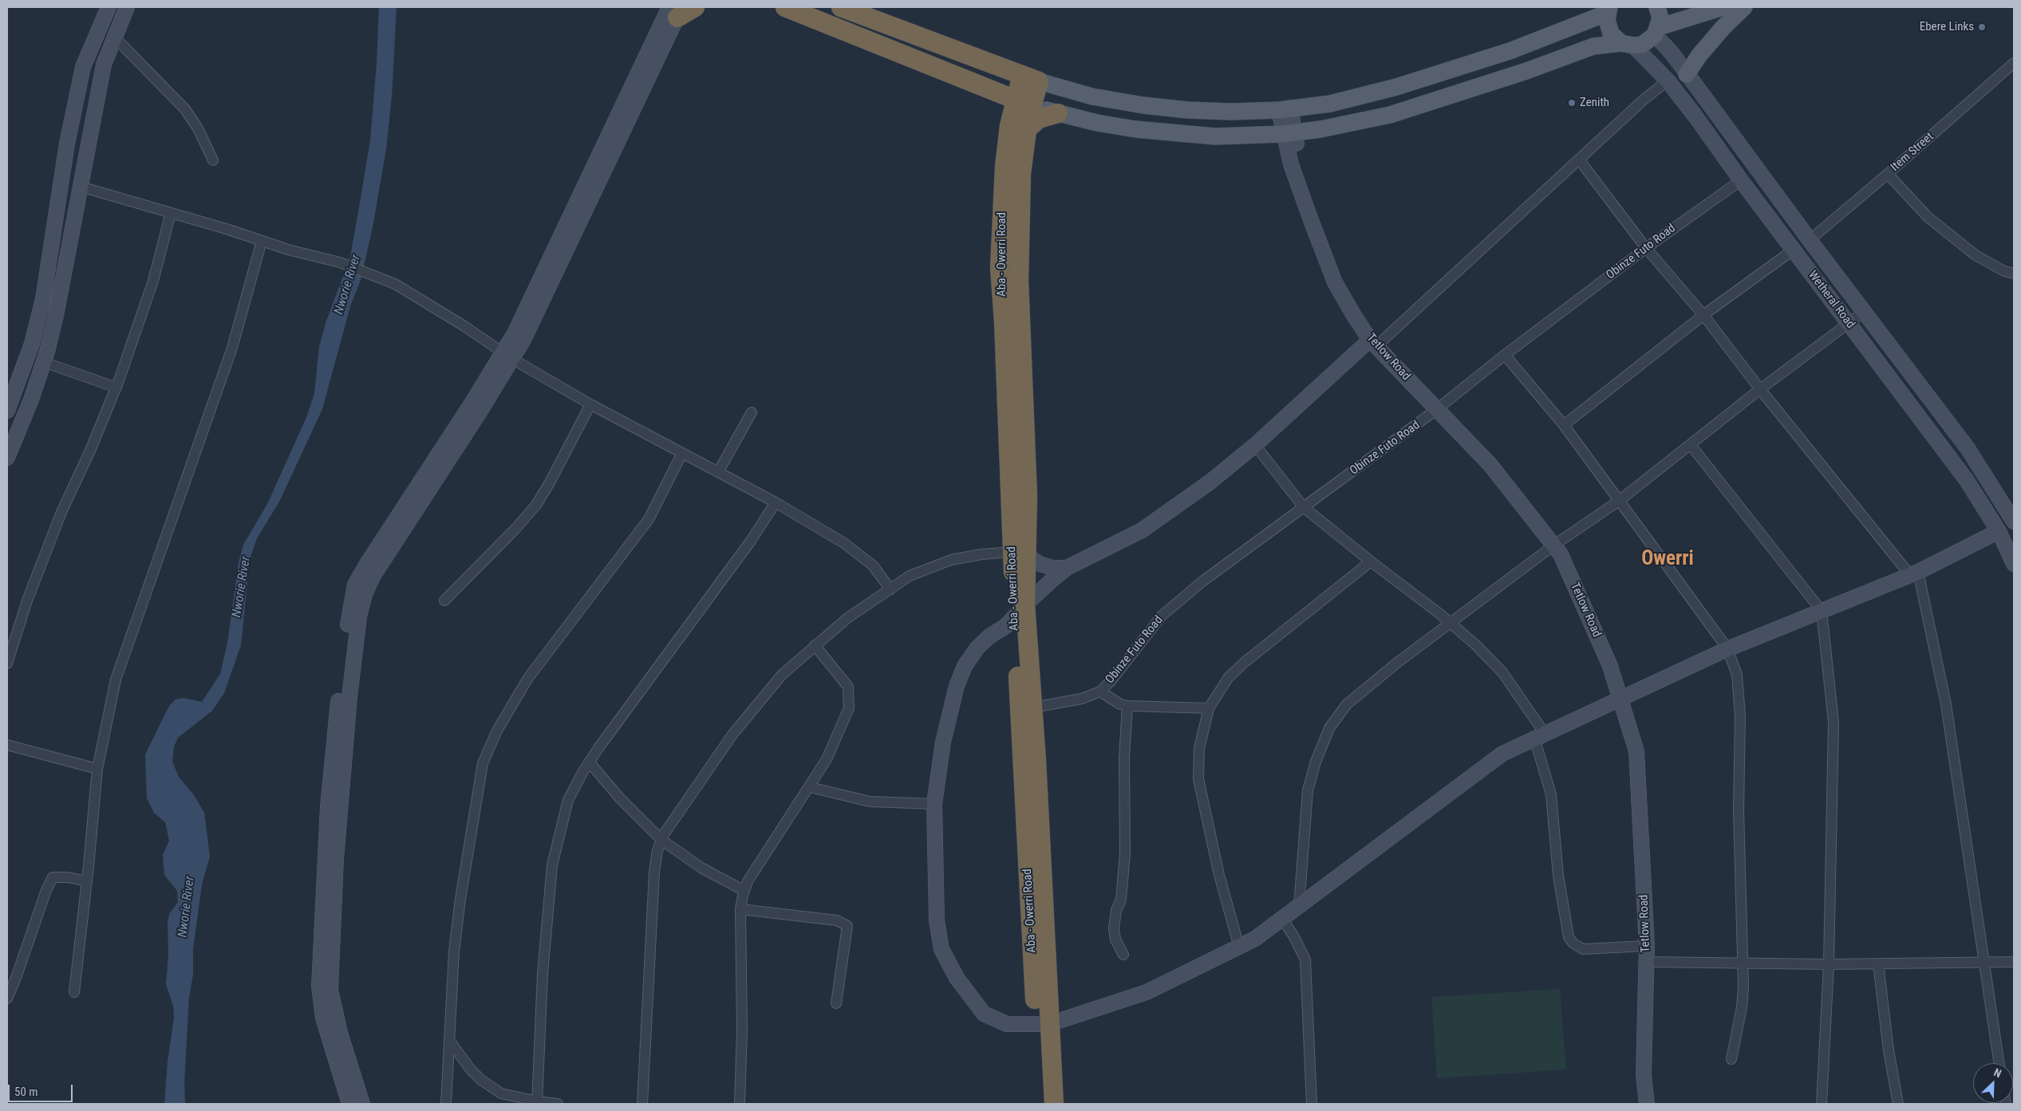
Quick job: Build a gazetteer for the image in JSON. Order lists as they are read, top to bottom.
{
  "streets": {
    "highway": ["Aba - Owerri Road"],
    "street": [
      "Item Street",
      "Obinze Futo Road",
      "Wetheral Road",
      "Tetlow Road"
    ]
  },
  "crossings": [
    ["Item Street", "Wetheral Road"],
    ["Obinze Futo Road", "Aba - Owerri Road"],
    ["Obinze Futo Road", "Wetheral Road"],
    ["Obinze Futo Road", "Tetlow Road"]
  ],
  "districts": ["Owerri"],
  "water": ["Nworie River"],
  "places": ["Ebere Links", "Zenith"],
  "scale_bar": "50 m",
  "north": "top right"
}
